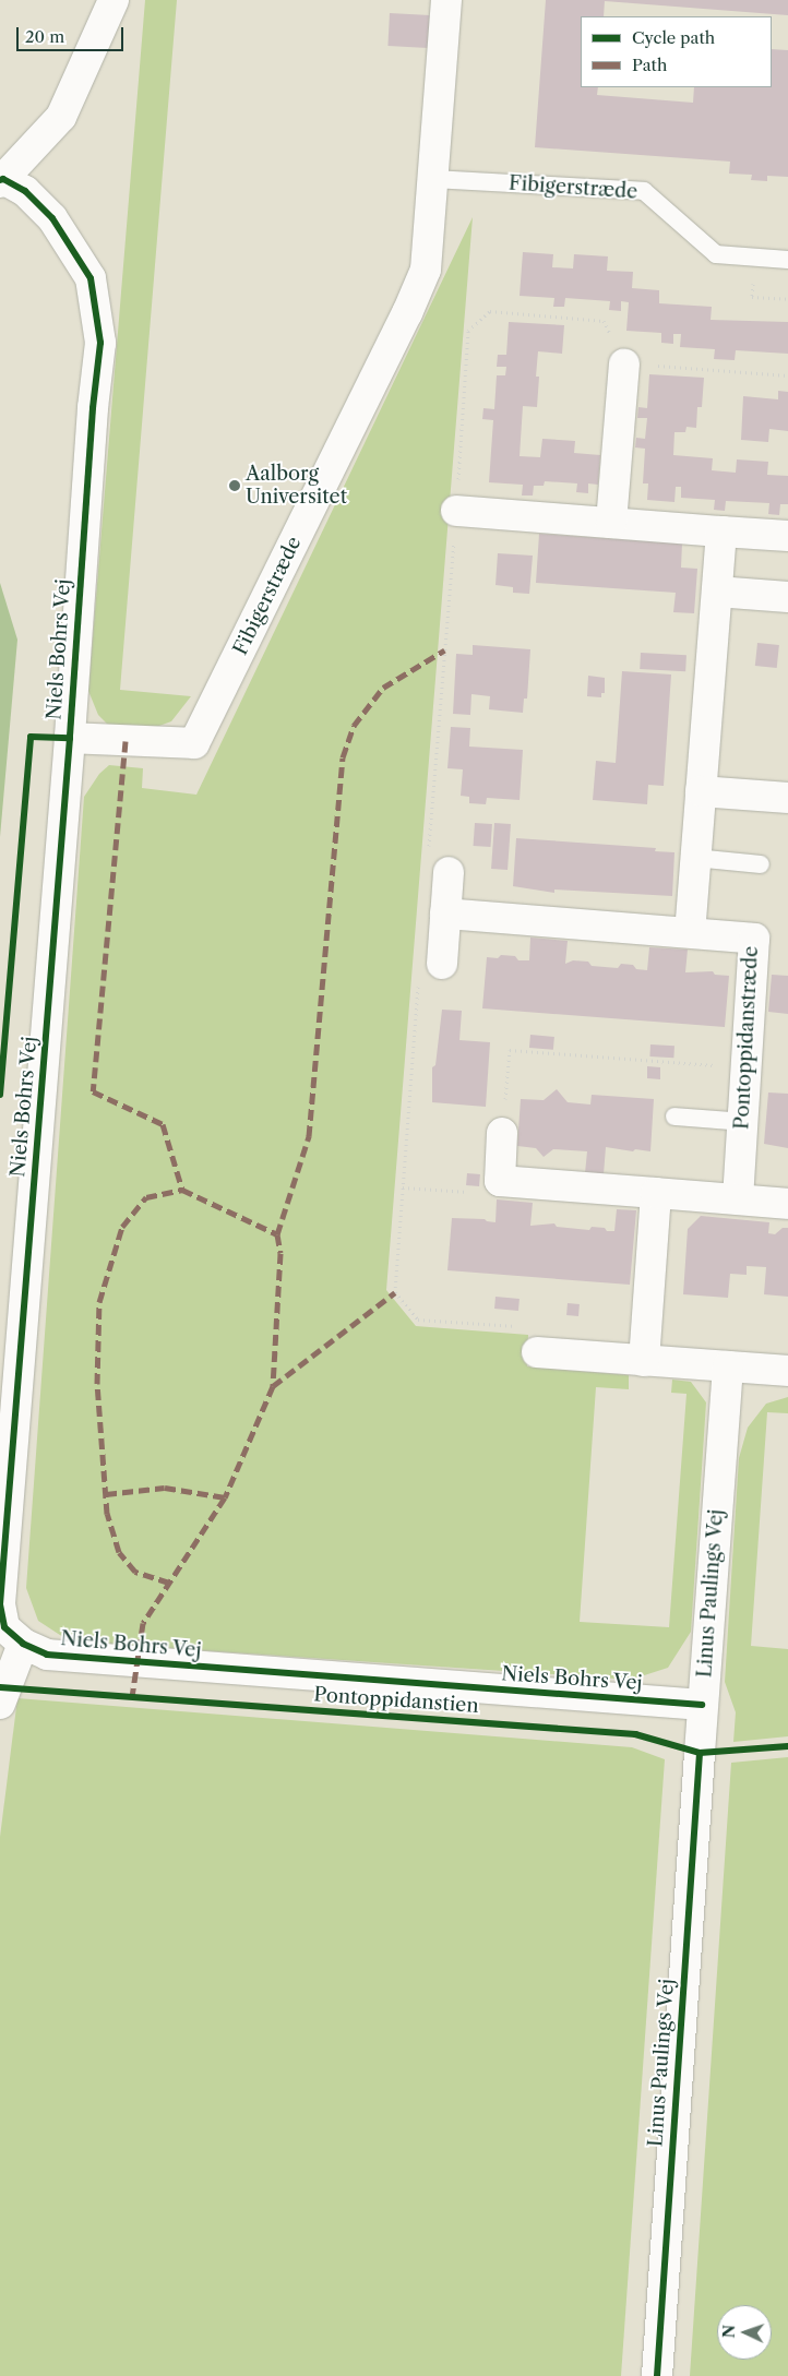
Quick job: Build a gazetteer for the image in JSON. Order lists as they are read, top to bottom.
{
  "streets": {
    "street": [
      "Fibigerstræde",
      "Niels Bohrs Vej",
      "Pontoppidanstræde",
      "Linus Paulings Vej"
    ],
    "cycle path": ["Pontoppidanstien"]
  },
  "crossings": [
    ["Fibigerstræde", "Niels Bohrs Vej"],
    ["Niels Bohrs Vej", "Linus Paulings Vej"]
  ],
  "places": ["Aalborg Universitet"],
  "legend": ["Cycle path", "Path"],
  "scale_bar": "20 m",
  "north": "left"
}
